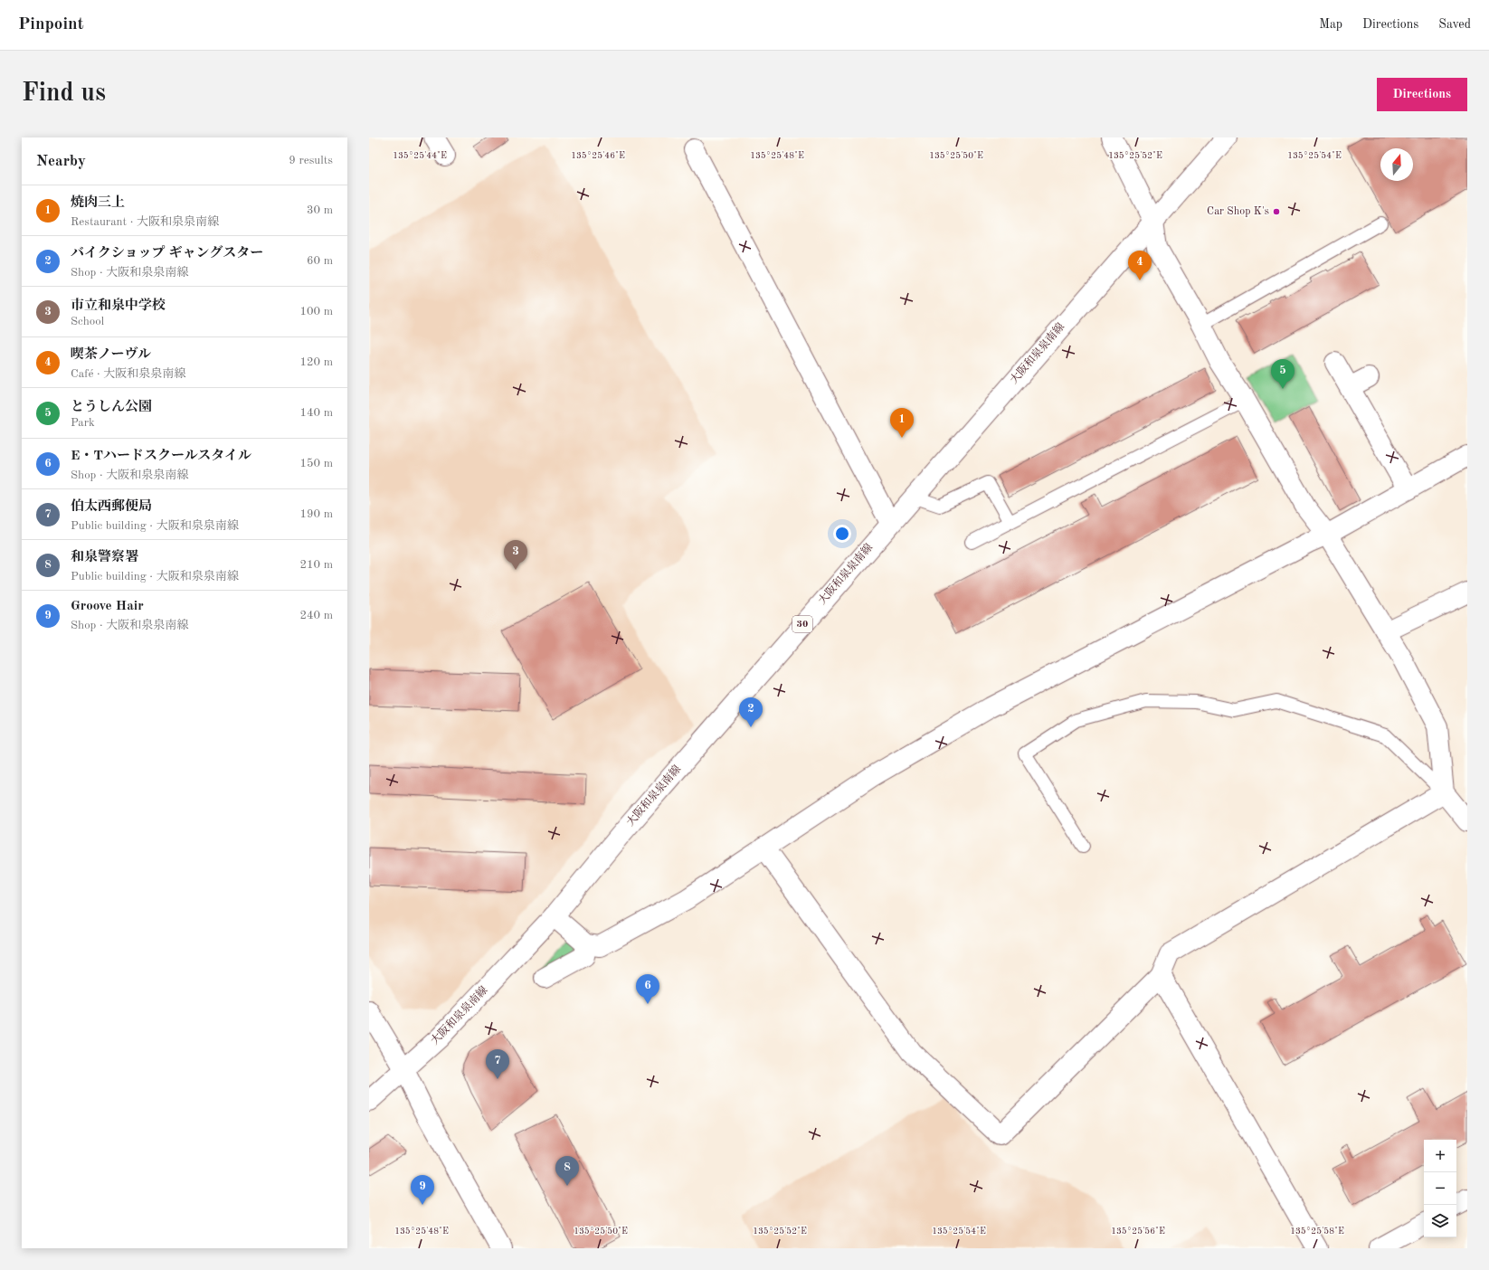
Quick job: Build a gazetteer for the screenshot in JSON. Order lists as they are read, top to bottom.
{
  "streets": {
    "street": ["大阪和泉泉南線", "30"]
  },
  "places": ["Car Shop K's"],
  "north": "top",
  "page": {
    "header": "Pinpoint",
    "nav": ["Map", "Directions", "Saved"],
    "buttons": "Directions",
    "title": "Find us",
    "heading": ["Nearby", "9 results"],
    "list": [
      {
        "mark": "1",
        "name": "焼肉三上",
        "note": "Restaurant · 大阪和泉泉南線",
        "value": "30 m"
      },
      {
        "mark": "2",
        "name": "バイクショップ ギャングスター",
        "note": "Shop · 大阪和泉泉南線",
        "value": "60 m"
      },
      {
        "mark": "3",
        "name": "市立和泉中学校",
        "note": "School",
        "value": "100 m"
      },
      {
        "mark": "4",
        "name": "喫茶ノーヴル",
        "note": "Café · 大阪和泉泉南線",
        "value": "120 m"
      },
      {
        "mark": "5",
        "name": "とうしん公園",
        "note": "Park",
        "value": "140 m"
      },
      {
        "mark": "6",
        "name": "E・Tハードスクールスタイル",
        "note": "Shop · 大阪和泉泉南線",
        "value": "150 m"
      },
      {
        "mark": "7",
        "name": "伯太西郵便局",
        "note": "Public building · 大阪和泉泉南線",
        "value": "190 m"
      },
      {
        "mark": "8",
        "name": "和泉警察署",
        "note": "Public building · 大阪和泉泉南線",
        "value": "210 m"
      },
      {
        "mark": "9",
        "name": "Groove Hair",
        "note": "Shop · 大阪和泉泉南線",
        "value": "240 m"
      }
    ],
    "pins": [
      "4",
      "5",
      "1",
      "3",
      "2",
      "6",
      "7",
      "8",
      "9"
    ],
    "map_buttons": ["+", "−"]
  },
  "coordinates": [
    "135°25'44\"E",
    "135°25'46\"E",
    "135°25'48\"E",
    "135°25'50\"E",
    "135°25'52\"E",
    "135°25'54\"E",
    "135°25'56\"E",
    "135°25'58\"E"
  ]
}
